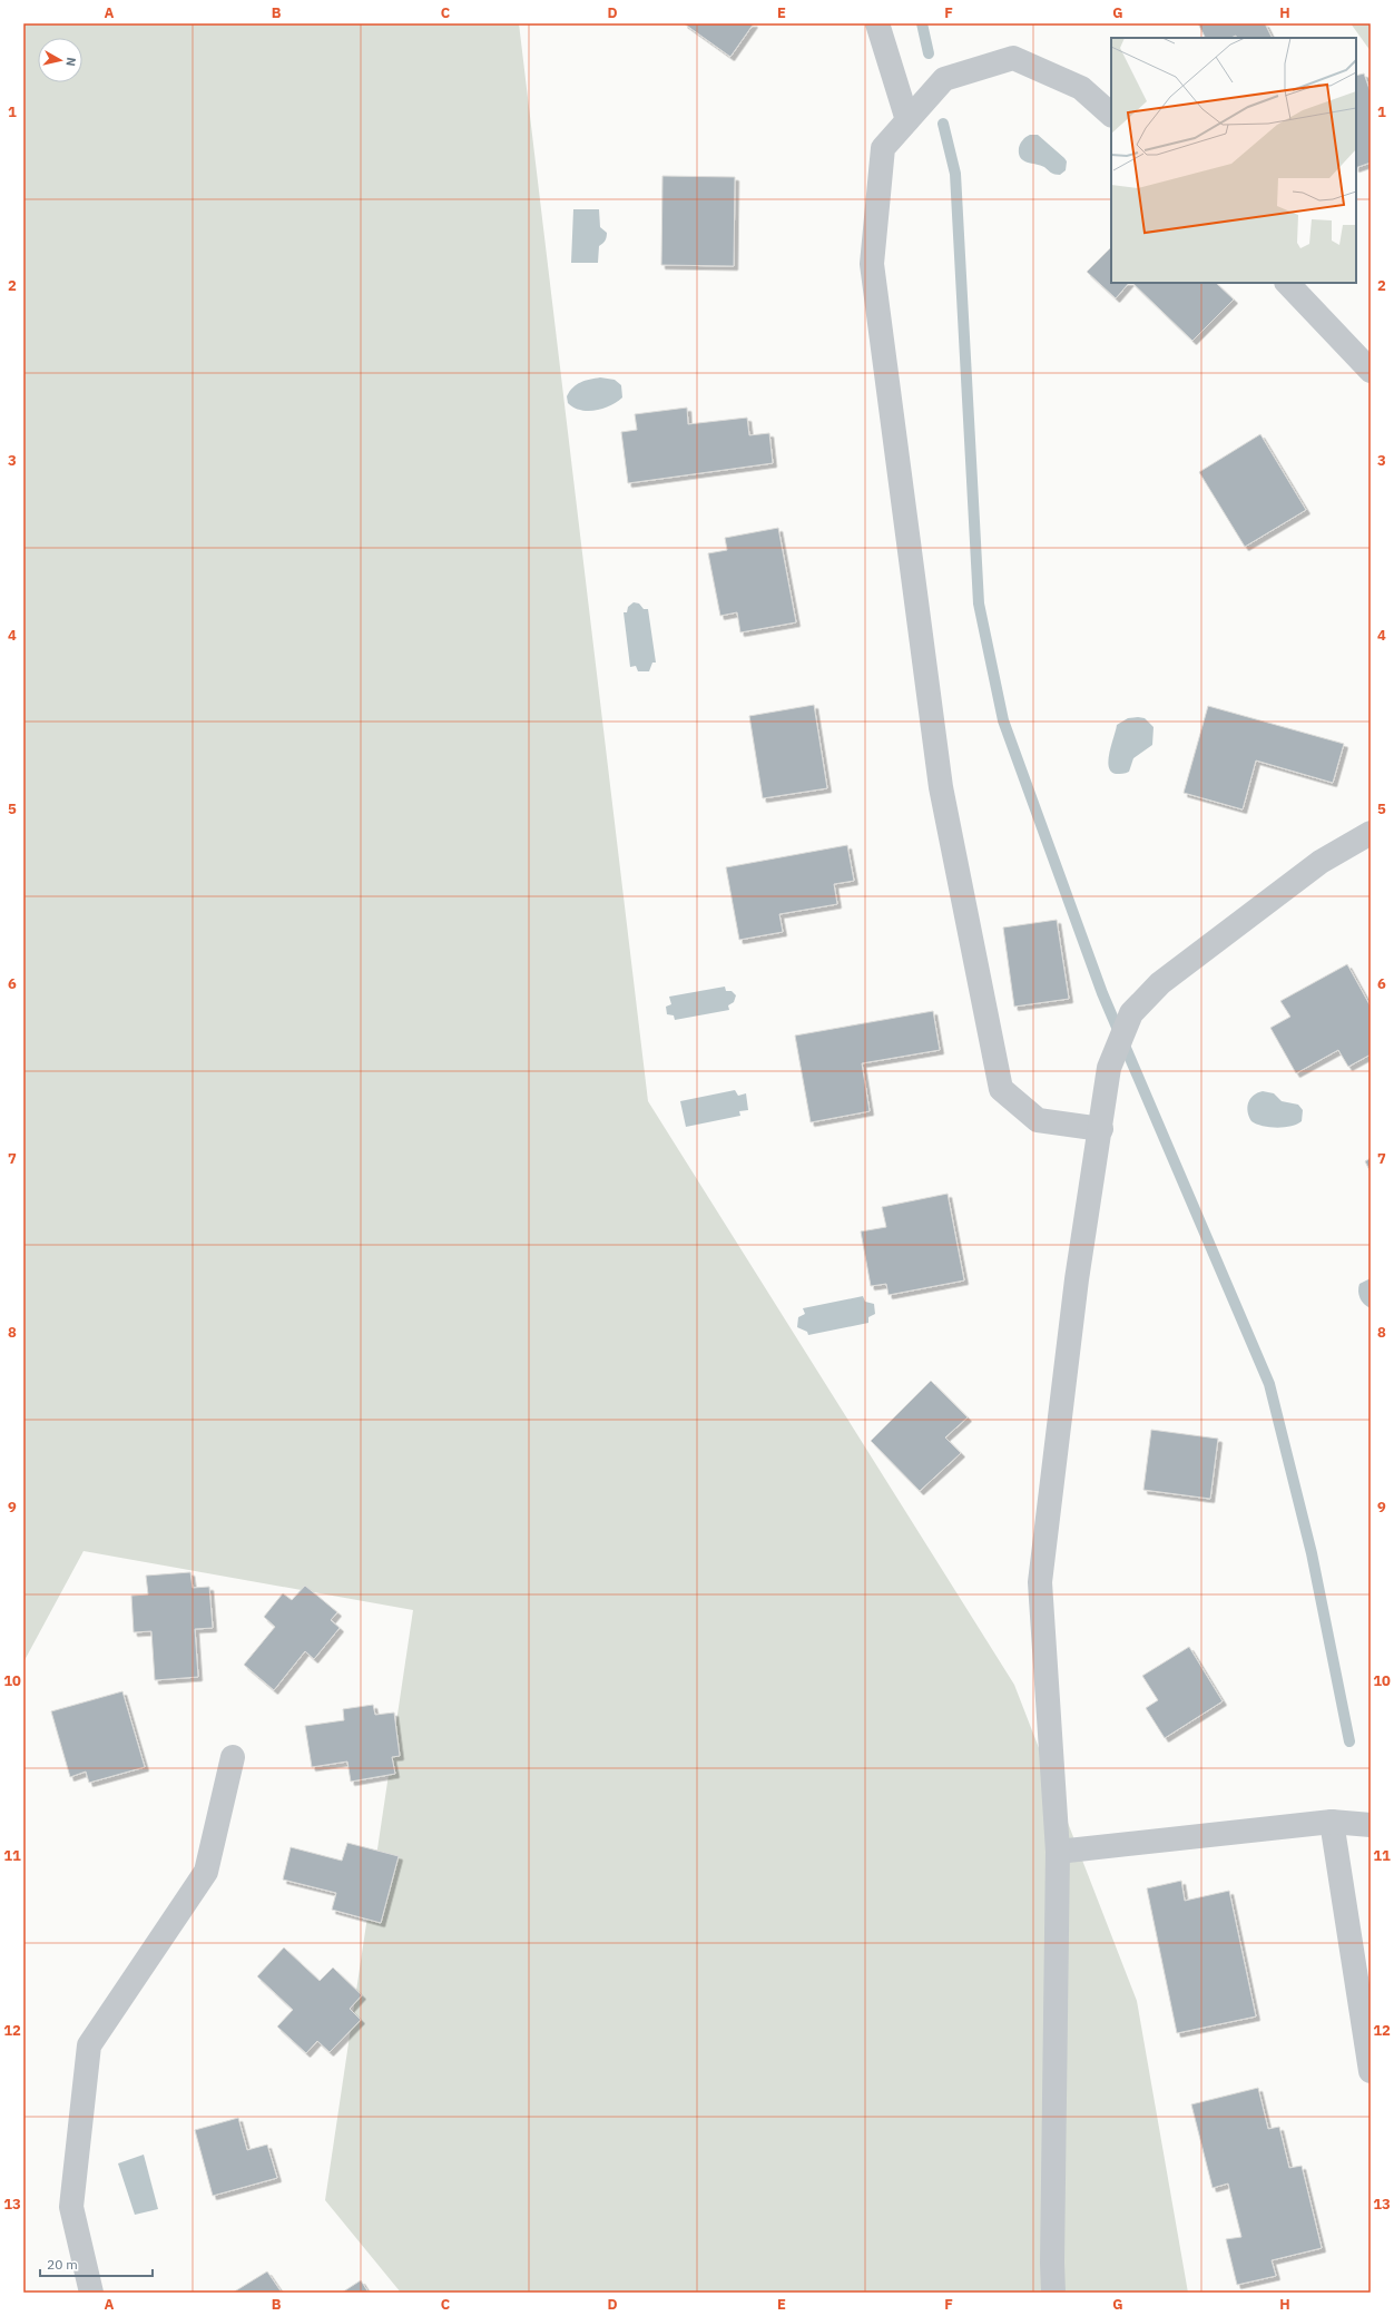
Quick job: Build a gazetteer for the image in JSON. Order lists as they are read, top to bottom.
{
  "scale_bar": "20 m",
  "north": "right",
  "grid": {
    "columns": [
      "A",
      "B",
      "C",
      "D",
      "E",
      "F",
      "G",
      "H"
    ],
    "rows": [
      "1",
      "2",
      "3",
      "4",
      "5",
      "6",
      "7",
      "8",
      "9",
      "10",
      "11",
      "12",
      "13"
    ]
  }
}
